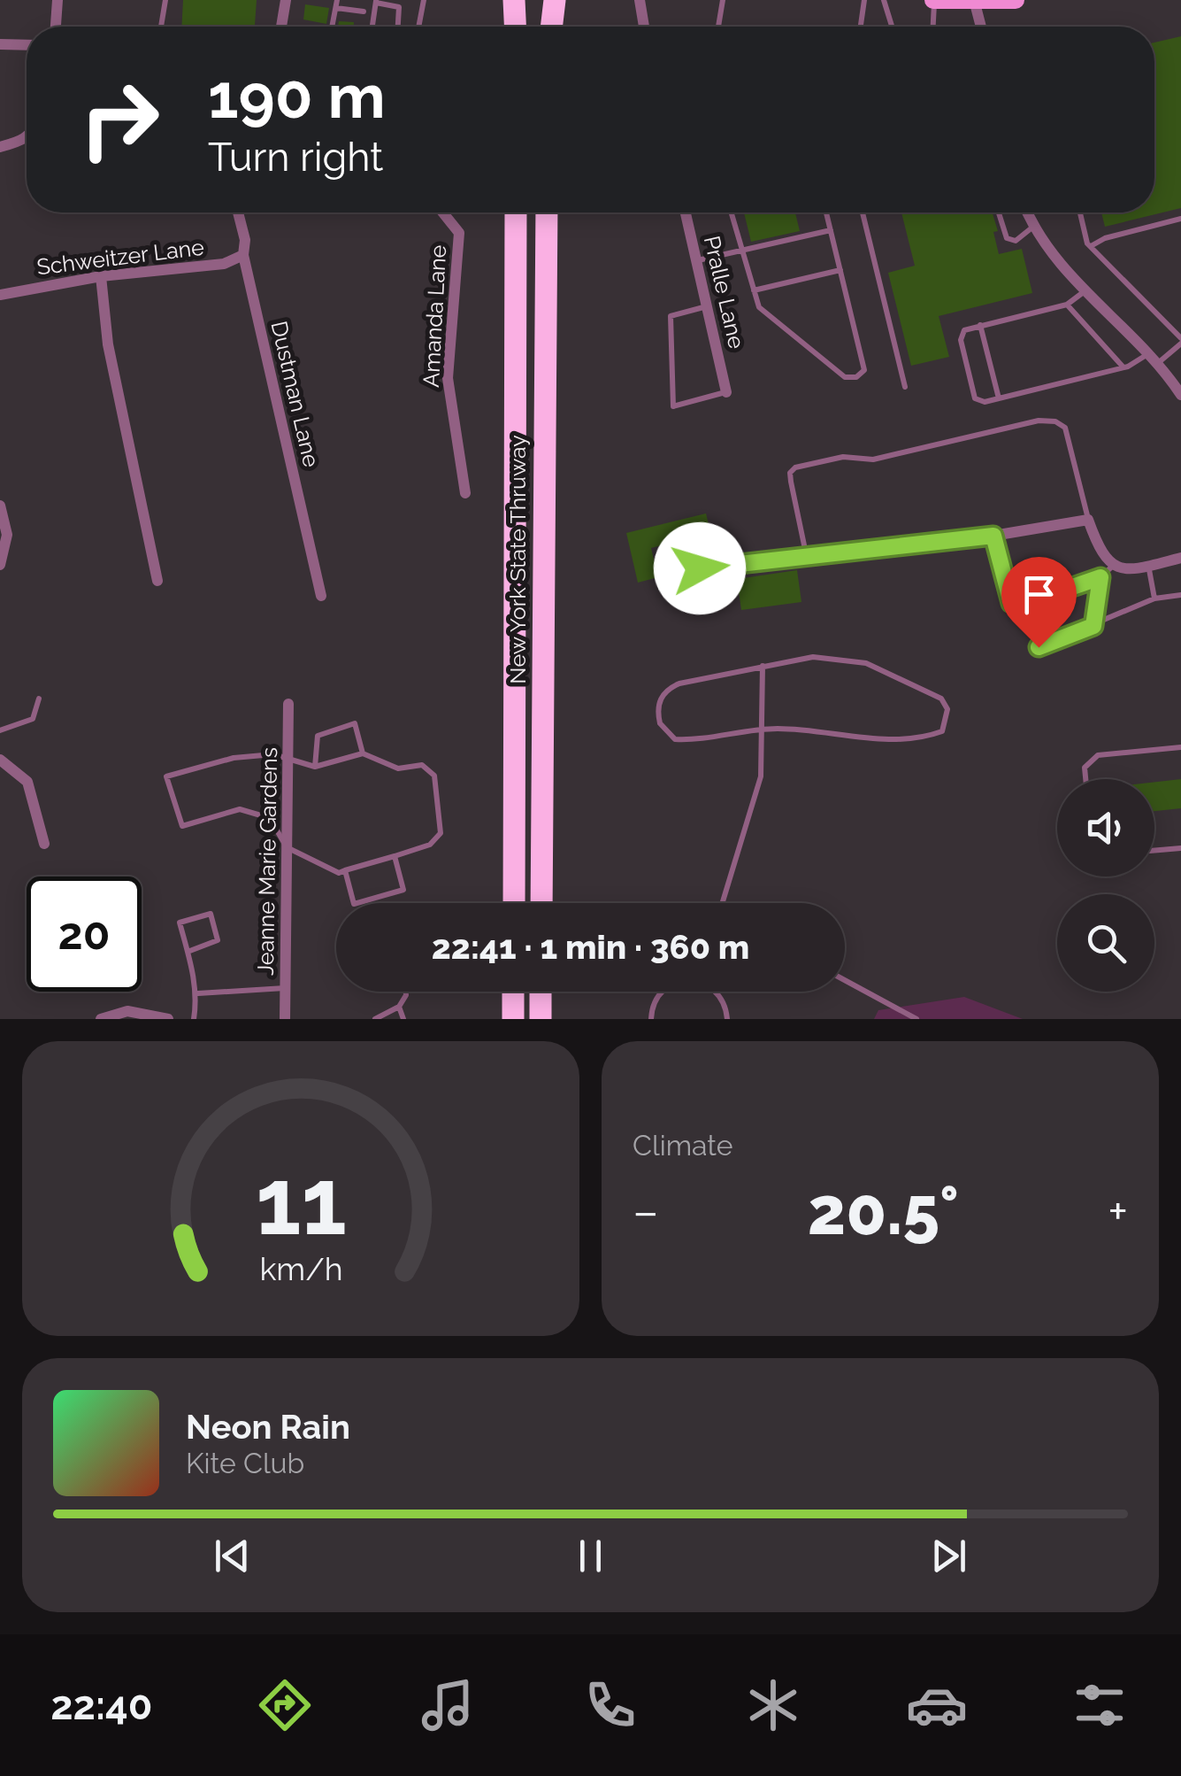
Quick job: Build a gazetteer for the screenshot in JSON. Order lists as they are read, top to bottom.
{
  "streets": {
    "highway": ["New York State Thruway"],
    "street": [
      "Schweitzer Lane",
      "Pralle Lane",
      "Amanda Lane",
      "Dustman Lane",
      "Jeanne Marie Gardens"
    ]
  },
  "crossings": [
    ["Schweitzer Lane", "Dustman Lane"]
  ],
  "page": {
    "turn": ["190 m", "Turn right"],
    "limit": "20",
    "trip": "22:41 · 1 min · 360 m",
    "tile": "Climate",
    "heat": ["−", "20.5°", "+"],
    "song": ["Neon Rain", "Kite Club"],
    "tabs": "22:40",
    "gauge": ["11", "km/h"]
  }
}
